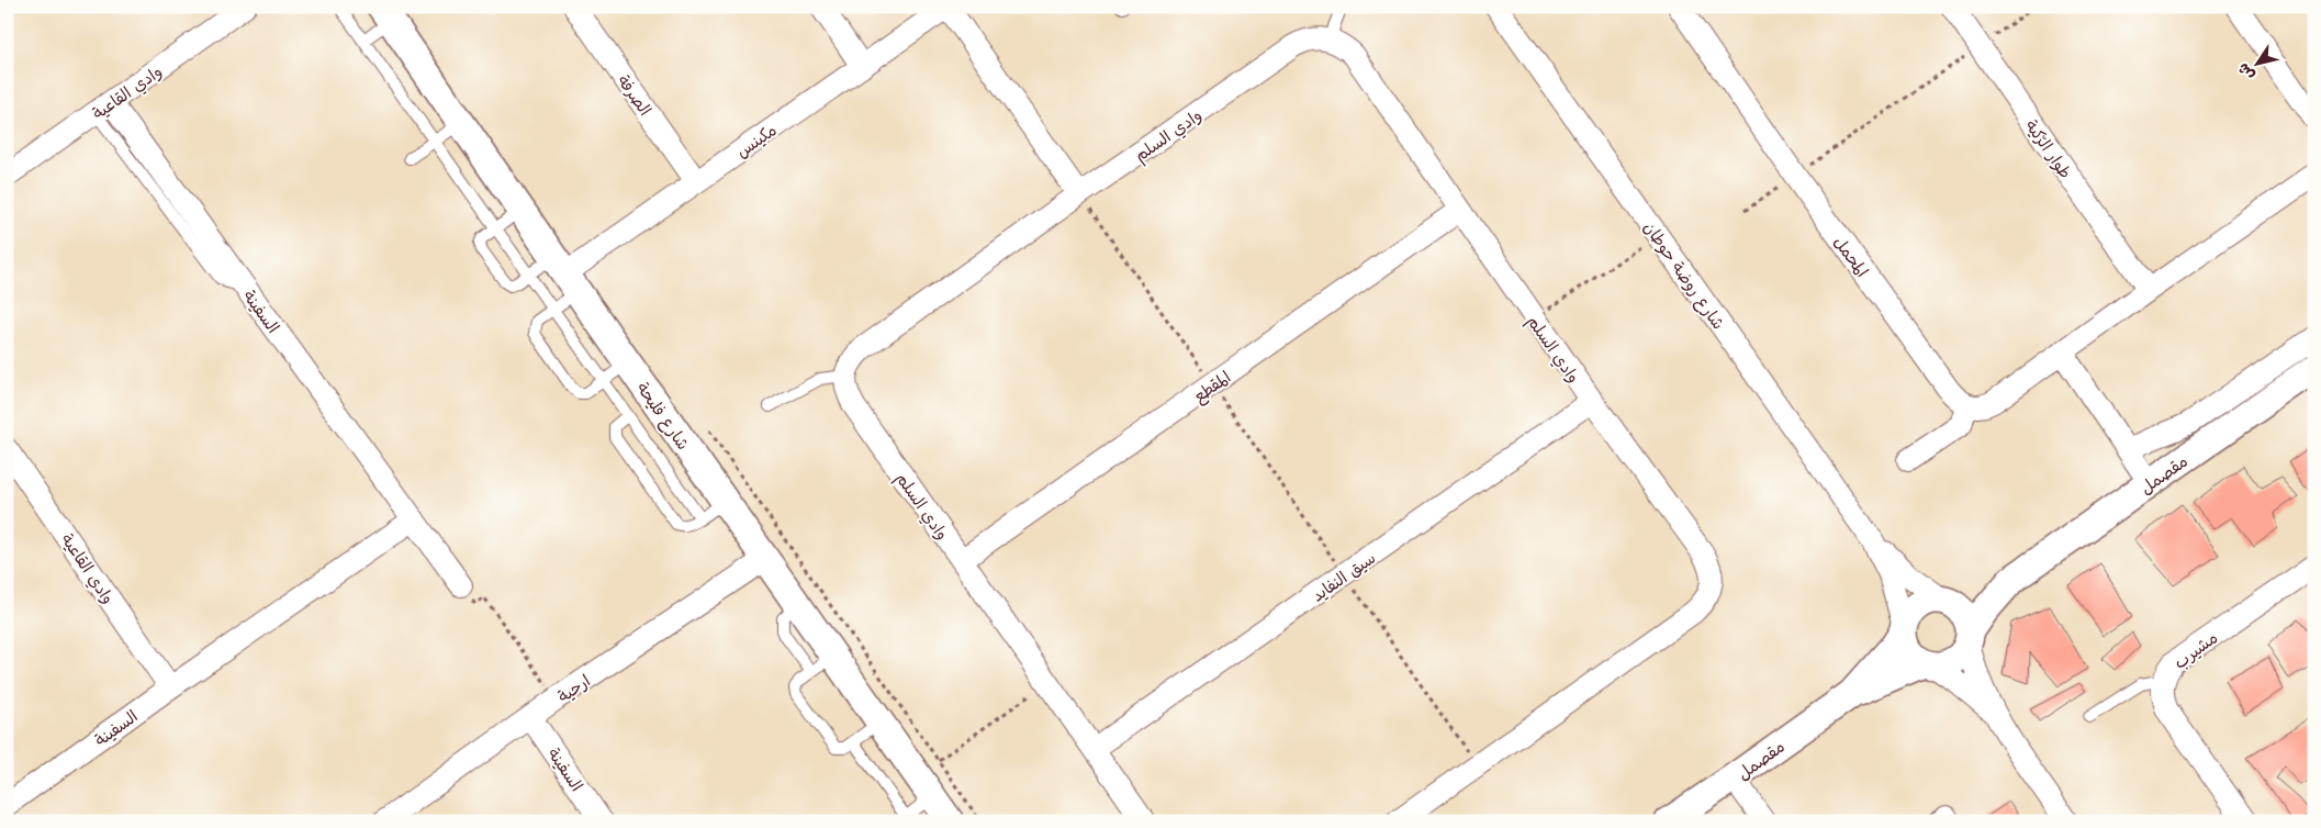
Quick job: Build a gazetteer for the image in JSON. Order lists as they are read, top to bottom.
{
  "streets": {
    "street": [
      "وادي القاعية",
      "الصرفة",
      "وادي السلم",
      "مكينس",
      "طوار الرّكية",
      "المحمل",
      "شارع روضة حوطان",
      "السفينة",
      "المقطع",
      "شارع فليحة",
      "مقصمل",
      "سيق النفايد",
      "مشيرب",
      "ارحية"
    ]
  },
  "crossings": [
    ["وادي القاعية", "السفينة"],
    ["الصرفة", "مكينس"],
    ["وادي السلم", "المقطع"],
    ["وادي السلم", "سيق النفايد"],
    ["مكينس", "شارع فليحة"],
    ["شارع روضة حوطان", "مقصمل"],
    ["السفينة", "ارحية"],
    ["شارع فليحة", "ارحية"]
  ],
  "north": "bottom left"
}
